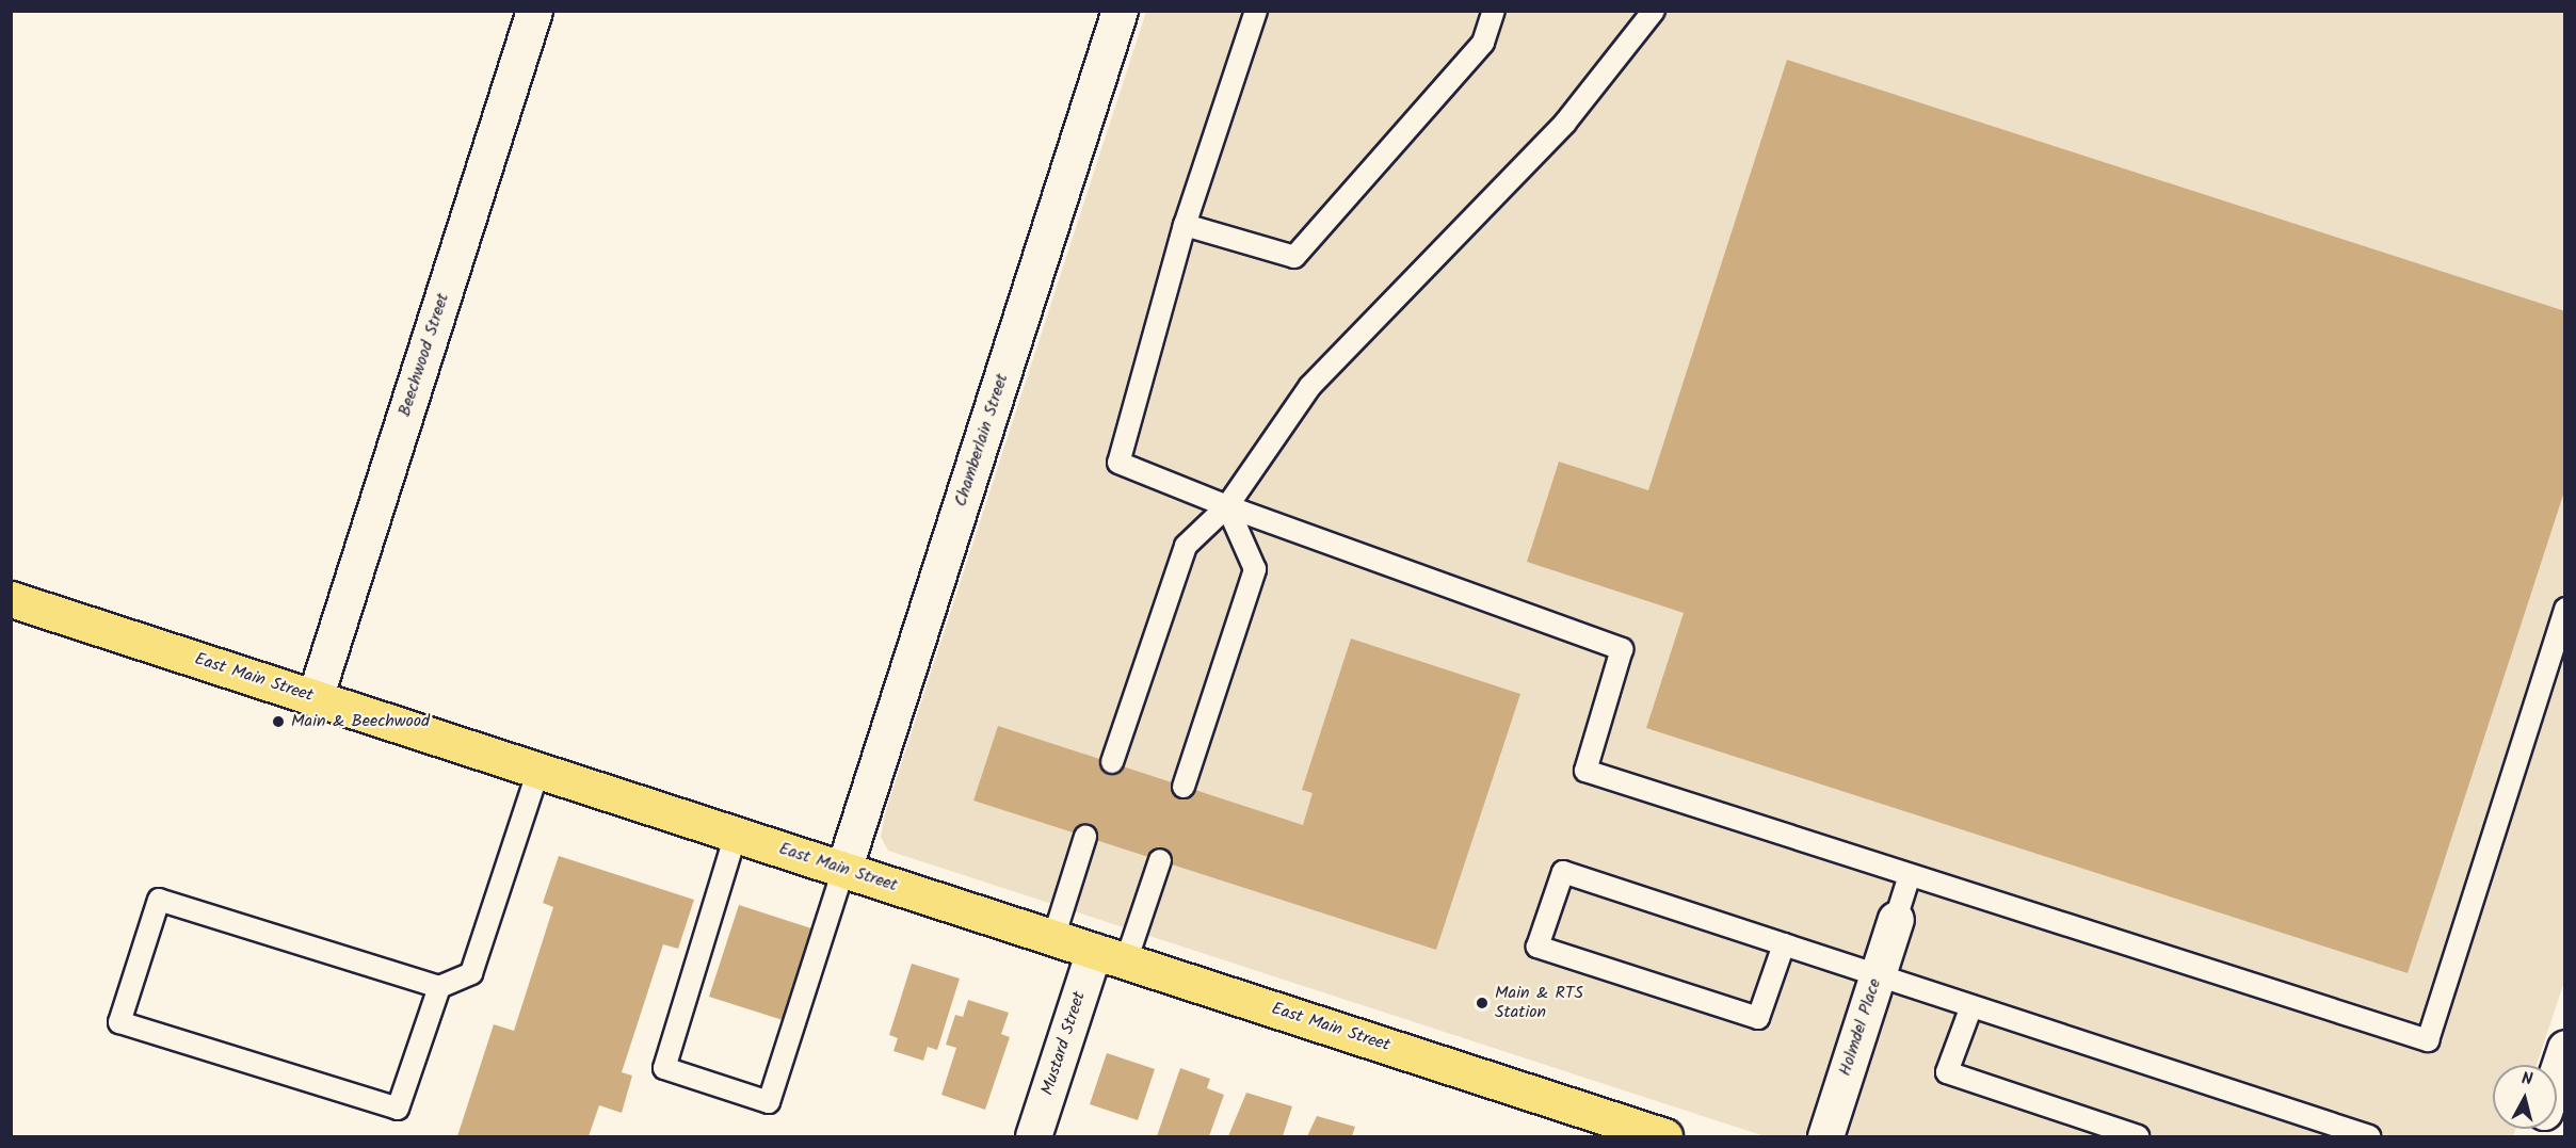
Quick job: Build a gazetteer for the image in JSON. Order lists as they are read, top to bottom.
{
  "streets": {
    "main road": ["East Main Street"],
    "street": [
      "Beechwood Street",
      "Chamberlain Street",
      "Holmdel Place",
      "Mustard Street"
    ]
  },
  "crossings": [
    ["Beechwood Street", "East Main Street"],
    ["Chamberlain Street", "East Main Street"],
    ["East Main Street", "Mustard Street"]
  ],
  "places": ["Main & Beechwood", "Main & RTS Station"],
  "north": "top"
}
